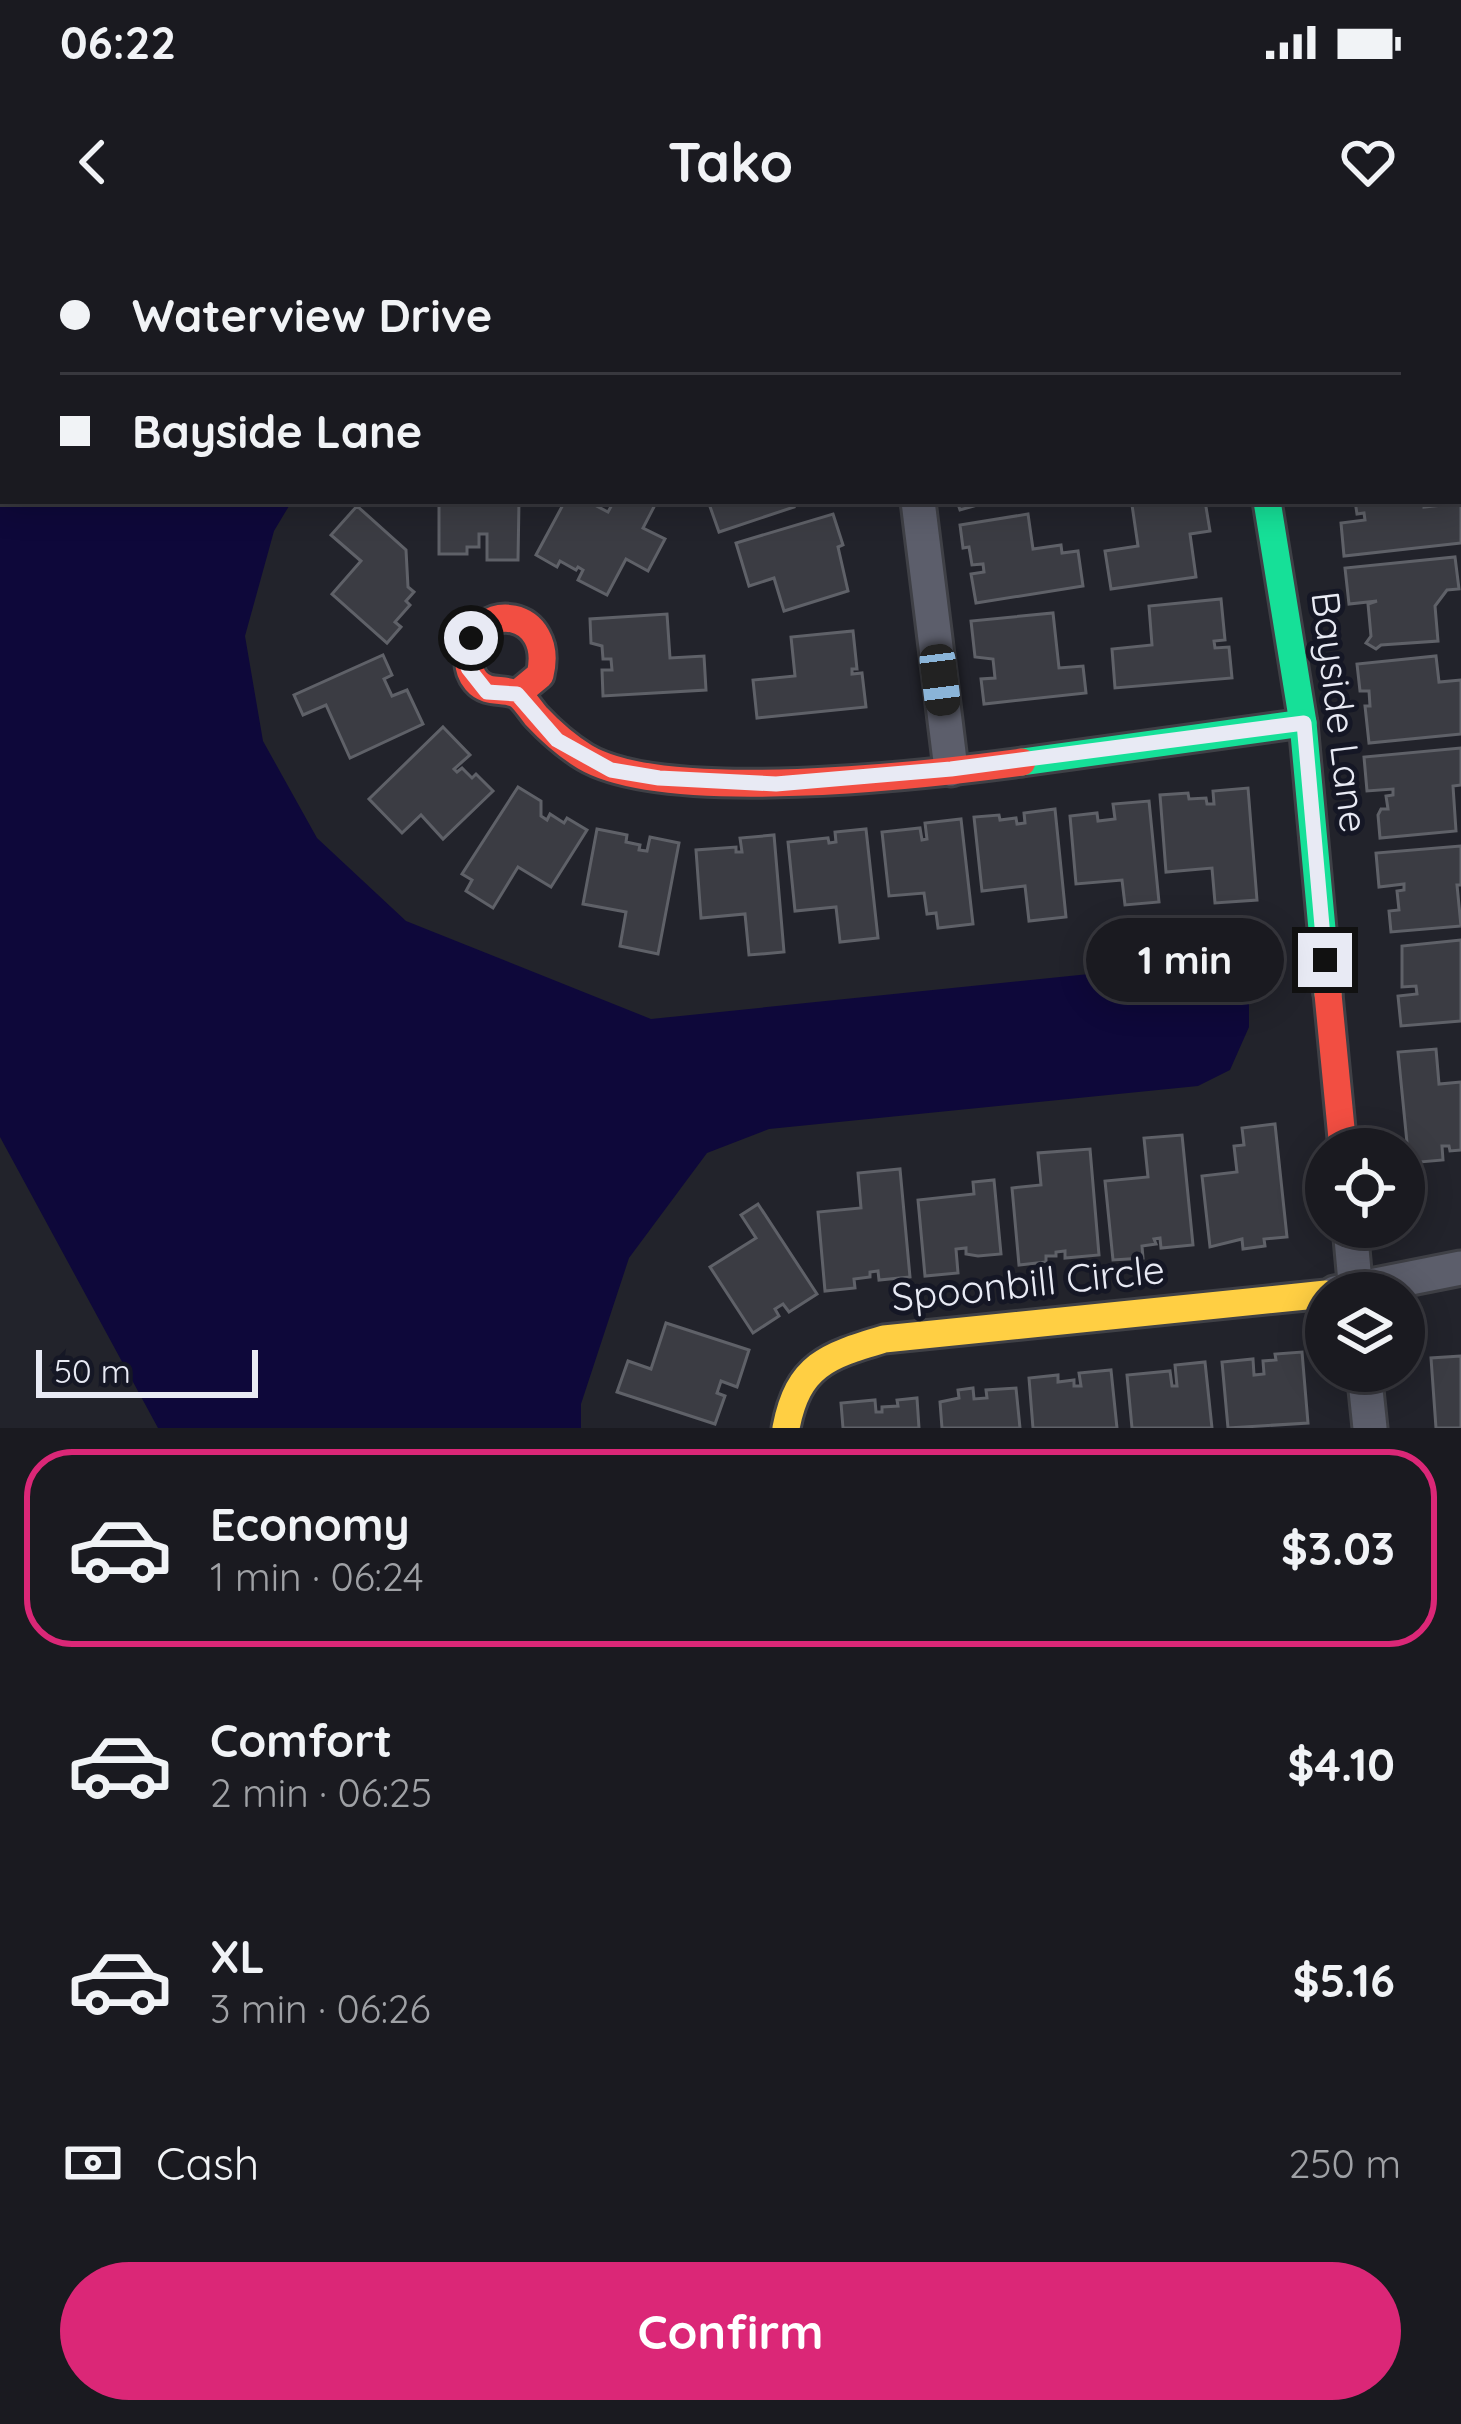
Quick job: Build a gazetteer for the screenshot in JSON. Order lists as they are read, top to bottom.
{
  "streets": {
    "street": ["Bayside Lane", "Spoonbill Circle"]
  },
  "scale_bar": "50 m",
  "page": {
    "status": "06:22",
    "header": "Tako",
    "banner": ["Waterview Drive", "Bayside Lane"],
    "bubble": "1 min",
    "scale": "50 m",
    "list": [
      {
        "name": "Economy",
        "note": "1 min · 06:24",
        "value": "$3.03"
      },
      {
        "name": "Comfort",
        "note": "2 min · 06:25",
        "value": "$4.10"
      },
      {
        "name": "XL",
        "note": "3 min · 06:26",
        "value": "$5.16"
      }
    ],
    "pay": ["Cash", "250 m"],
    "buttons": "Confirm"
  }
}
